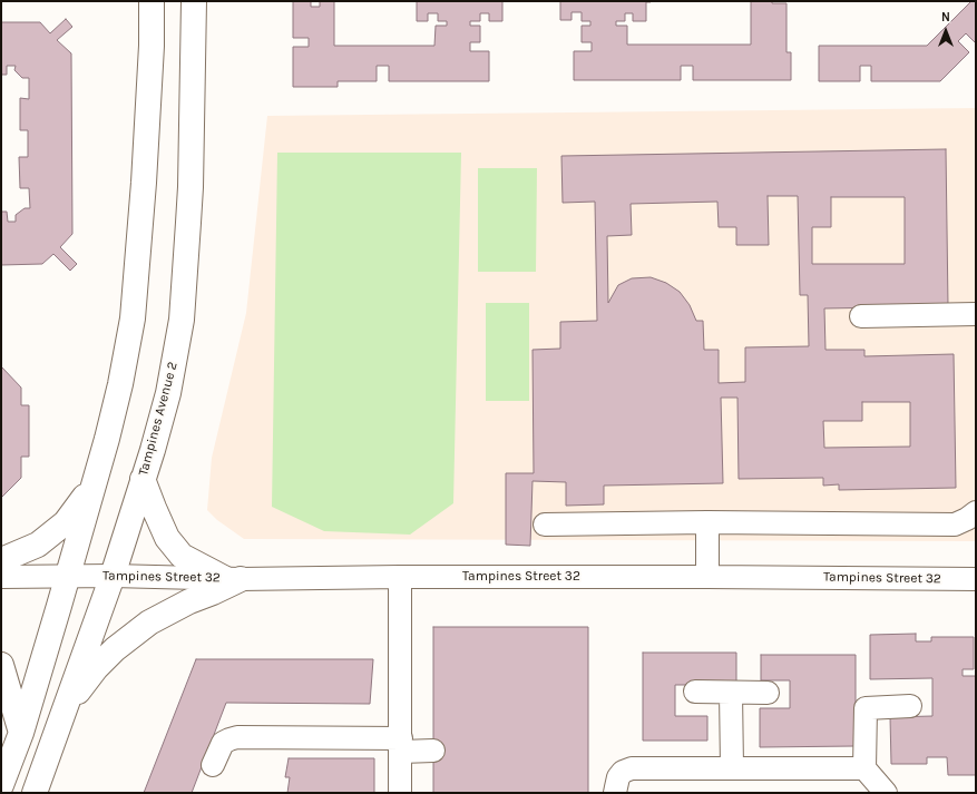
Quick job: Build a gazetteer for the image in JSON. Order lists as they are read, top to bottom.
{
  "streets": {
    "main road": ["Tampines Avenue 2"],
    "street": ["Tampines Street 32"]
  },
  "crossings": [
    ["Tampines Avenue 2", "Tampines Street 32"]
  ],
  "north": "top"
}
